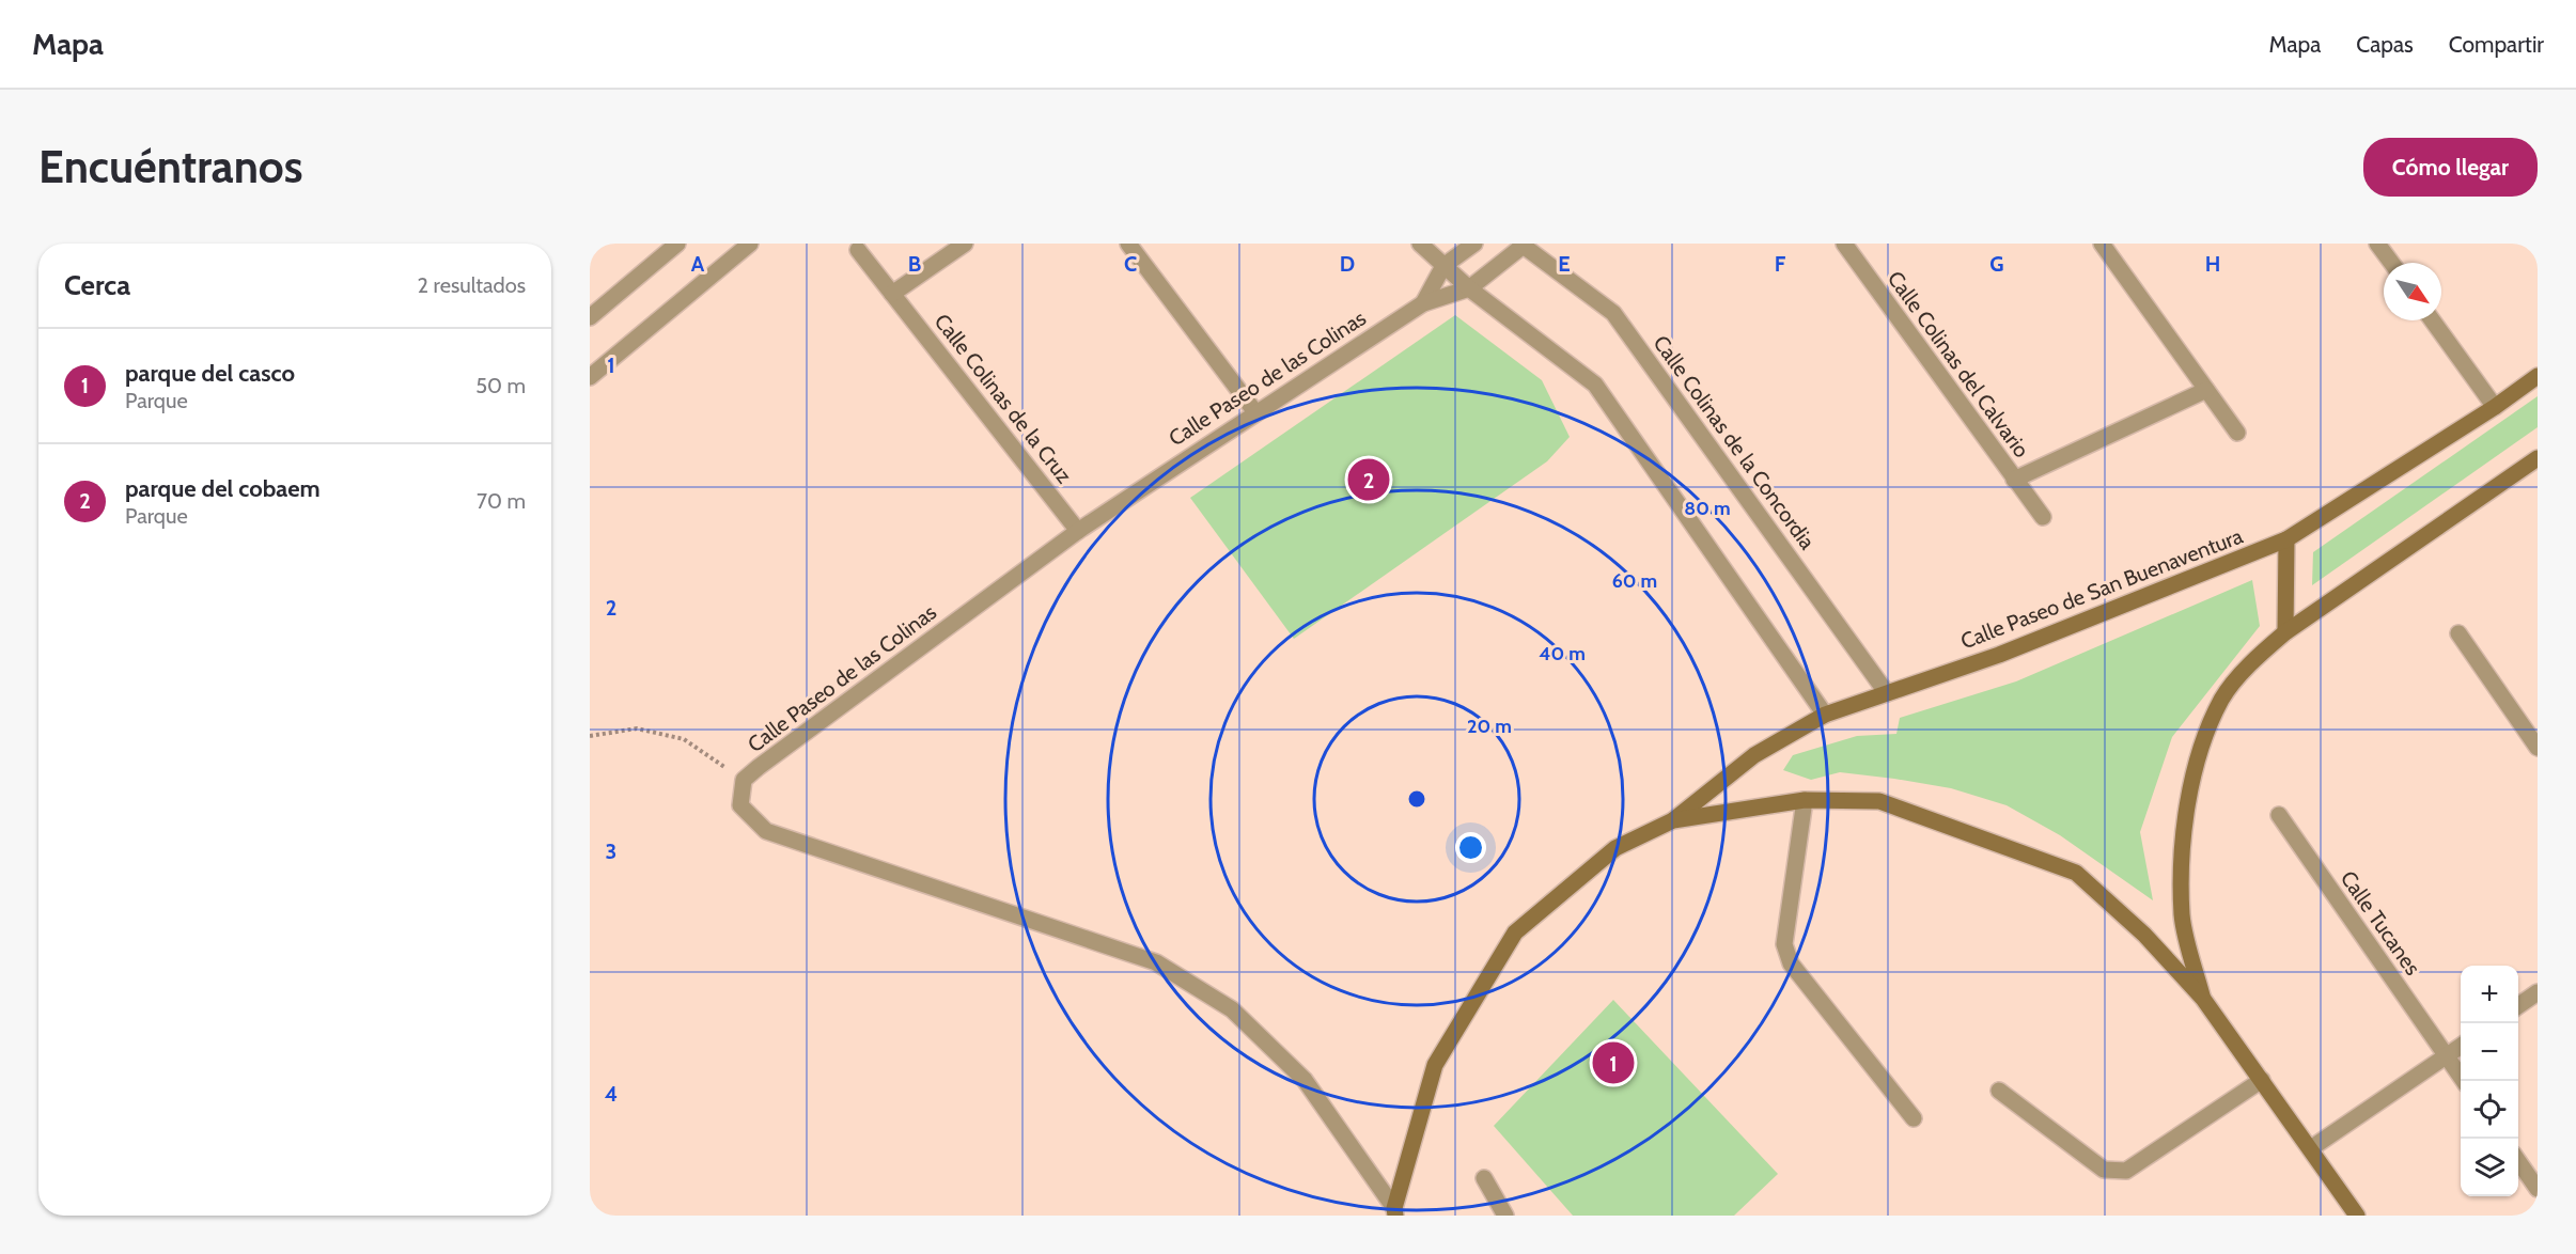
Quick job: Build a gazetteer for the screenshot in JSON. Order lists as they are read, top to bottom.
{
  "streets": {
    "main road": ["Calle Paseo de San Buenaventura"],
    "street": [
      "Calle Colinas del Calvario",
      "Calle Paseo de las Colinas",
      "Calle Colinas de la Cruz",
      "Calle Colinas de la Concordia",
      "Calle Tucanes"
    ]
  },
  "crossings": [
    ["Calle Paseo de las Colinas", "Calle Colinas de la Cruz"],
    ["Calle Paseo de las Colinas", "Calle Colinas de la Concordia"],
    ["Calle Paseo de las Colinas", "Calle Paseo de San Buenaventura"],
    ["Calle Colinas de la Concordia", "Calle Paseo de San Buenaventura"]
  ],
  "north": "bottom right",
  "page": {
    "header": "Mapa",
    "nav": ["Mapa", "Capas", "Compartir"],
    "buttons": "Cómo llegar",
    "title": "Encuéntranos",
    "heading": ["Cerca", "2 resultados"],
    "list": [
      {
        "mark": "1",
        "name": "parque del casco",
        "note": "Parque",
        "value": "50 m"
      },
      {
        "mark": "2",
        "name": "parque del cobaem",
        "note": "Parque",
        "value": "70 m"
      }
    ],
    "pins": ["2", "1"],
    "map_buttons": ["+", "−"]
  },
  "grid": {
    "columns": [
      "A",
      "B",
      "C",
      "D",
      "E",
      "F",
      "G",
      "H"
    ],
    "rows": [
      "1",
      "2",
      "3",
      "4"
    ]
  },
  "rings": [
    "80 m",
    "60 m",
    "40 m",
    "20 m"
  ]
}
